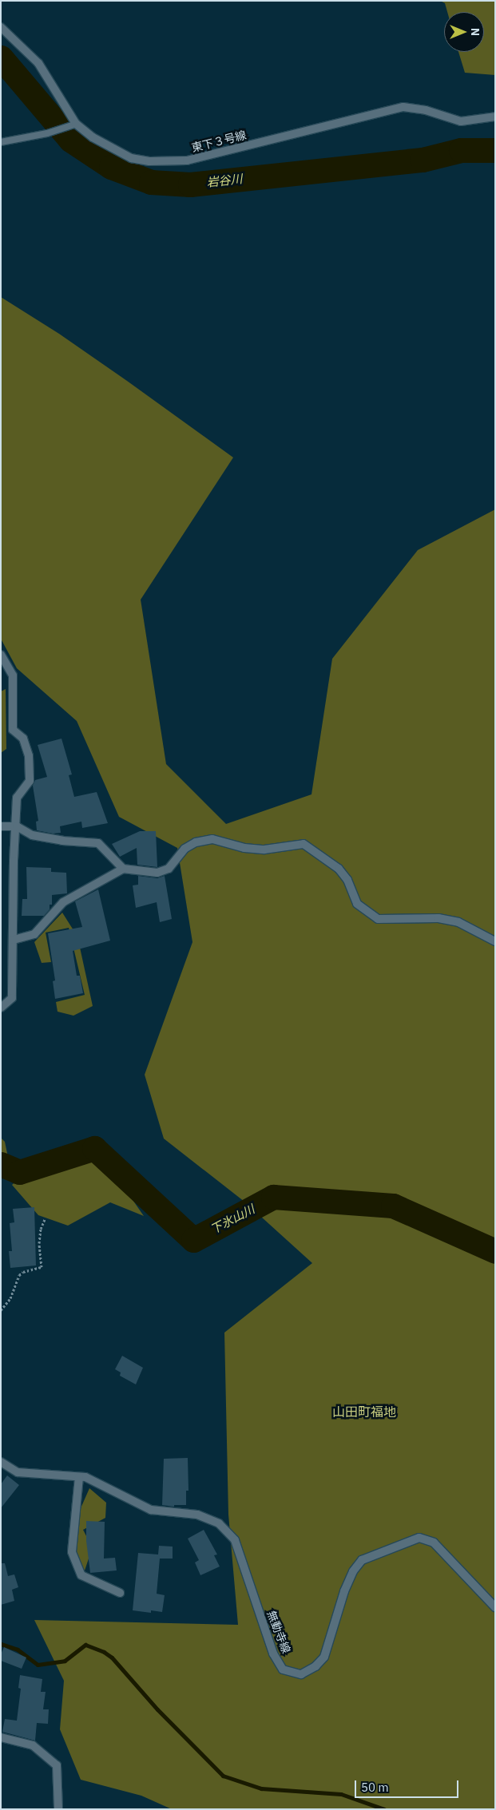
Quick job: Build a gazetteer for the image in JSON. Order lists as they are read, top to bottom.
{
  "streets": {
    "street": ["東下３号線", "無動寺線"]
  },
  "districts": ["山田町福地"],
  "water": ["岩谷川", "下氷山川"],
  "scale_bar": "50 m",
  "north": "right"
}
